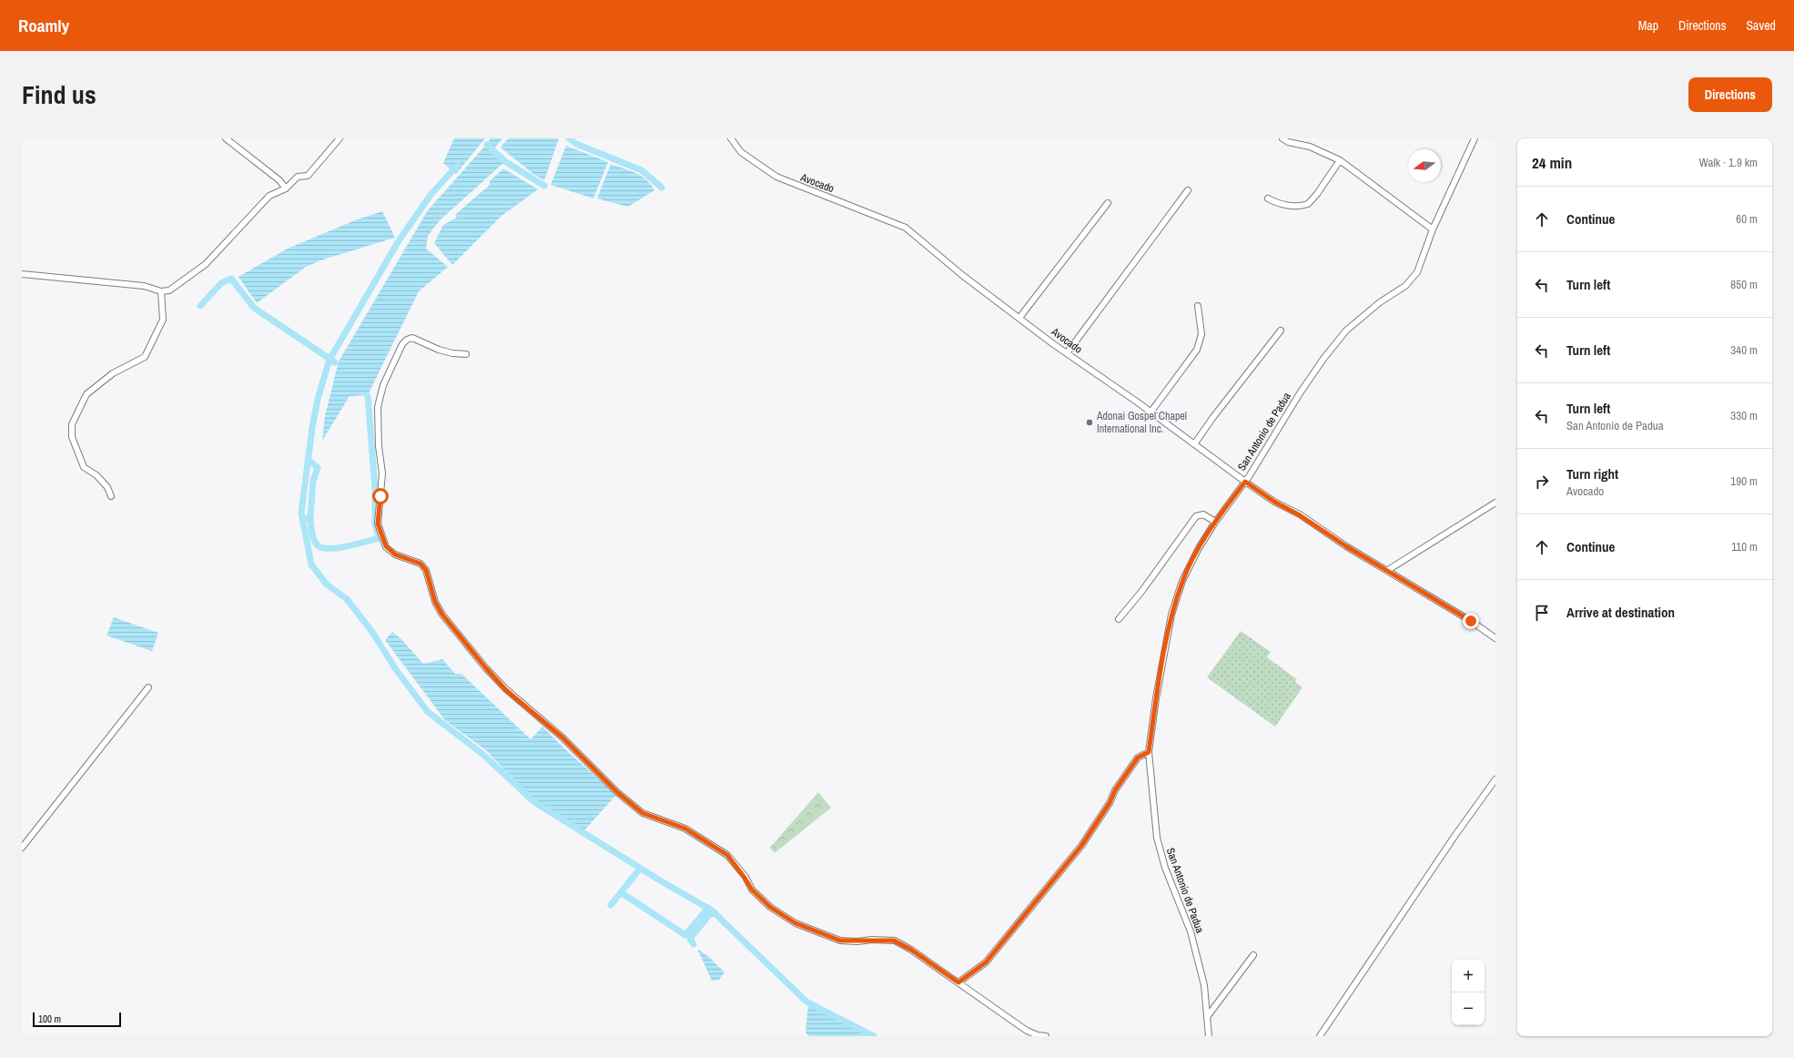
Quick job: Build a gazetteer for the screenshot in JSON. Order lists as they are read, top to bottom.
{
  "streets": {
    "street": ["Avocado", "San Antonio de Padua"]
  },
  "crossings": [
    ["Avocado", "San Antonio de Padua"]
  ],
  "places": ["Adonai Gospel Chapel International Inc."],
  "scale_bar": "100 m",
  "north": "left",
  "page": {
    "header": "Roamly",
    "nav": ["Map", "Directions", "Saved"],
    "title": "Find us",
    "buttons": "Directions",
    "heading": ["24 min", "Walk · 1.9 km"],
    "list": [
      ["Continue", "60 m"],
      ["Turn left", "850 m"],
      ["Turn left", "340 m"],
      ["Turn left", "San Antonio de Padua", "330 m"],
      ["Turn right", "Avocado", "190 m"],
      ["Continue", "110 m"],
      "Arrive at destination"
    ],
    "map_buttons": ["+", "−"],
    "scale": "100 m"
  }
}
